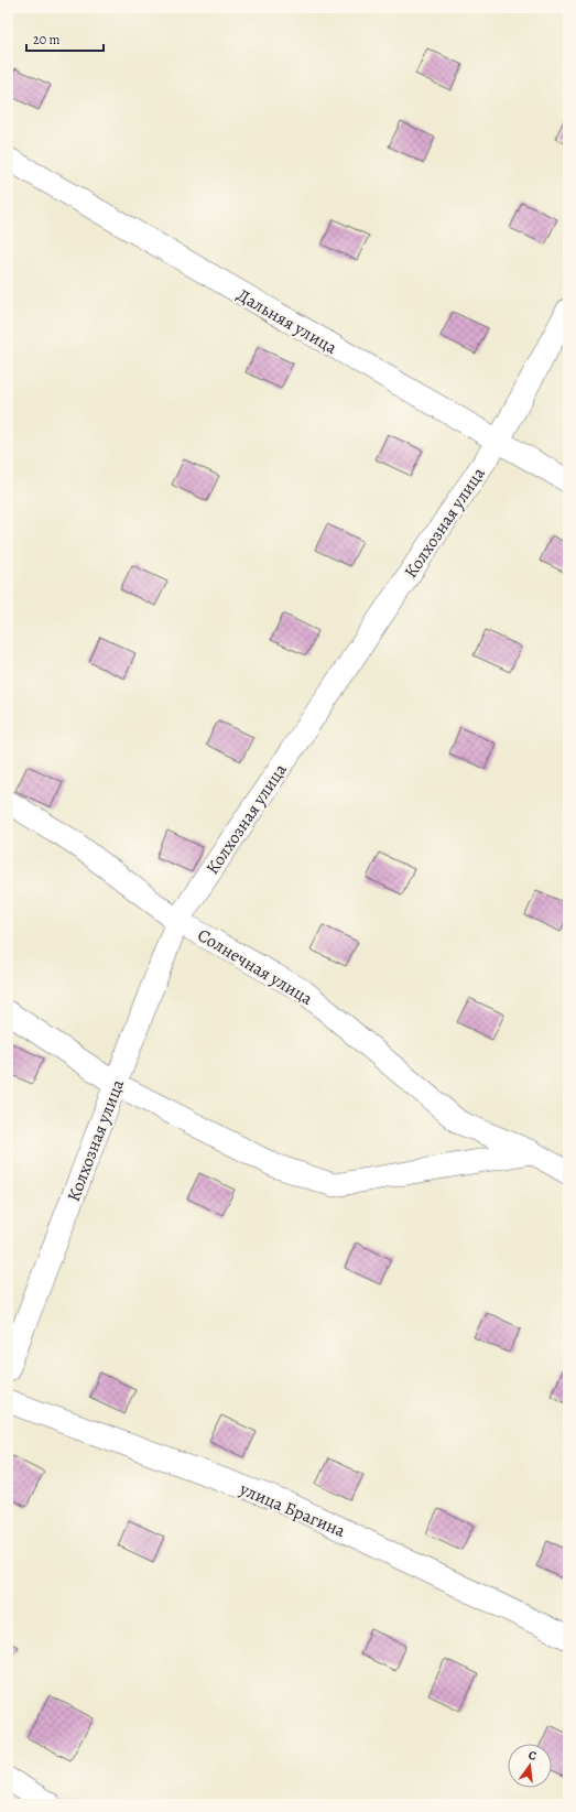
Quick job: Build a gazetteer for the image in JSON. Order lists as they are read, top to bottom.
{
  "streets": {
    "street": [
      "Дальняя улица",
      "Колхозная улица",
      "Солнечная улица",
      "улица Брагина"
    ]
  },
  "crossings": [
    ["Дальняя улица", "Колхозная улица"],
    ["Колхозная улица", "Солнечная улица"]
  ],
  "scale_bar": "20 m",
  "north": "top"
}
